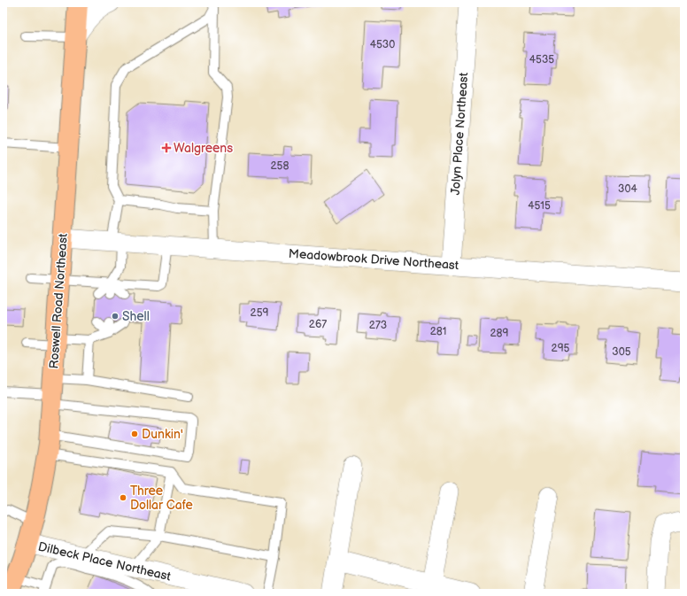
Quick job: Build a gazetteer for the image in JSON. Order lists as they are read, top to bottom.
{
  "streets": {
    "main road": ["Roswell Road Northeast"],
    "street": ["Jolyn Place Northeast", "Meadowbrook Drive Northeast", "Dilbeck Place Northeast"]
  },
  "crossings": [
    ["Jolyn Place Northeast", "Meadowbrook Drive Northeast"],
    ["Meadowbrook Drive Northeast", "Roswell Road Northeast"],
    ["Roswell Road Northeast", "Dilbeck Place Northeast"]
  ],
  "places": {
    "health": ["Walgreens"],
    "other": ["Shell", "Dunkin'", "Three Dollar Cafe"]
  },
  "house_numbers": [
    "4530",
    "4535",
    "258",
    "304",
    "4515",
    "259",
    "267",
    "273",
    "281",
    "289",
    "295",
    "305"
  ]
}
